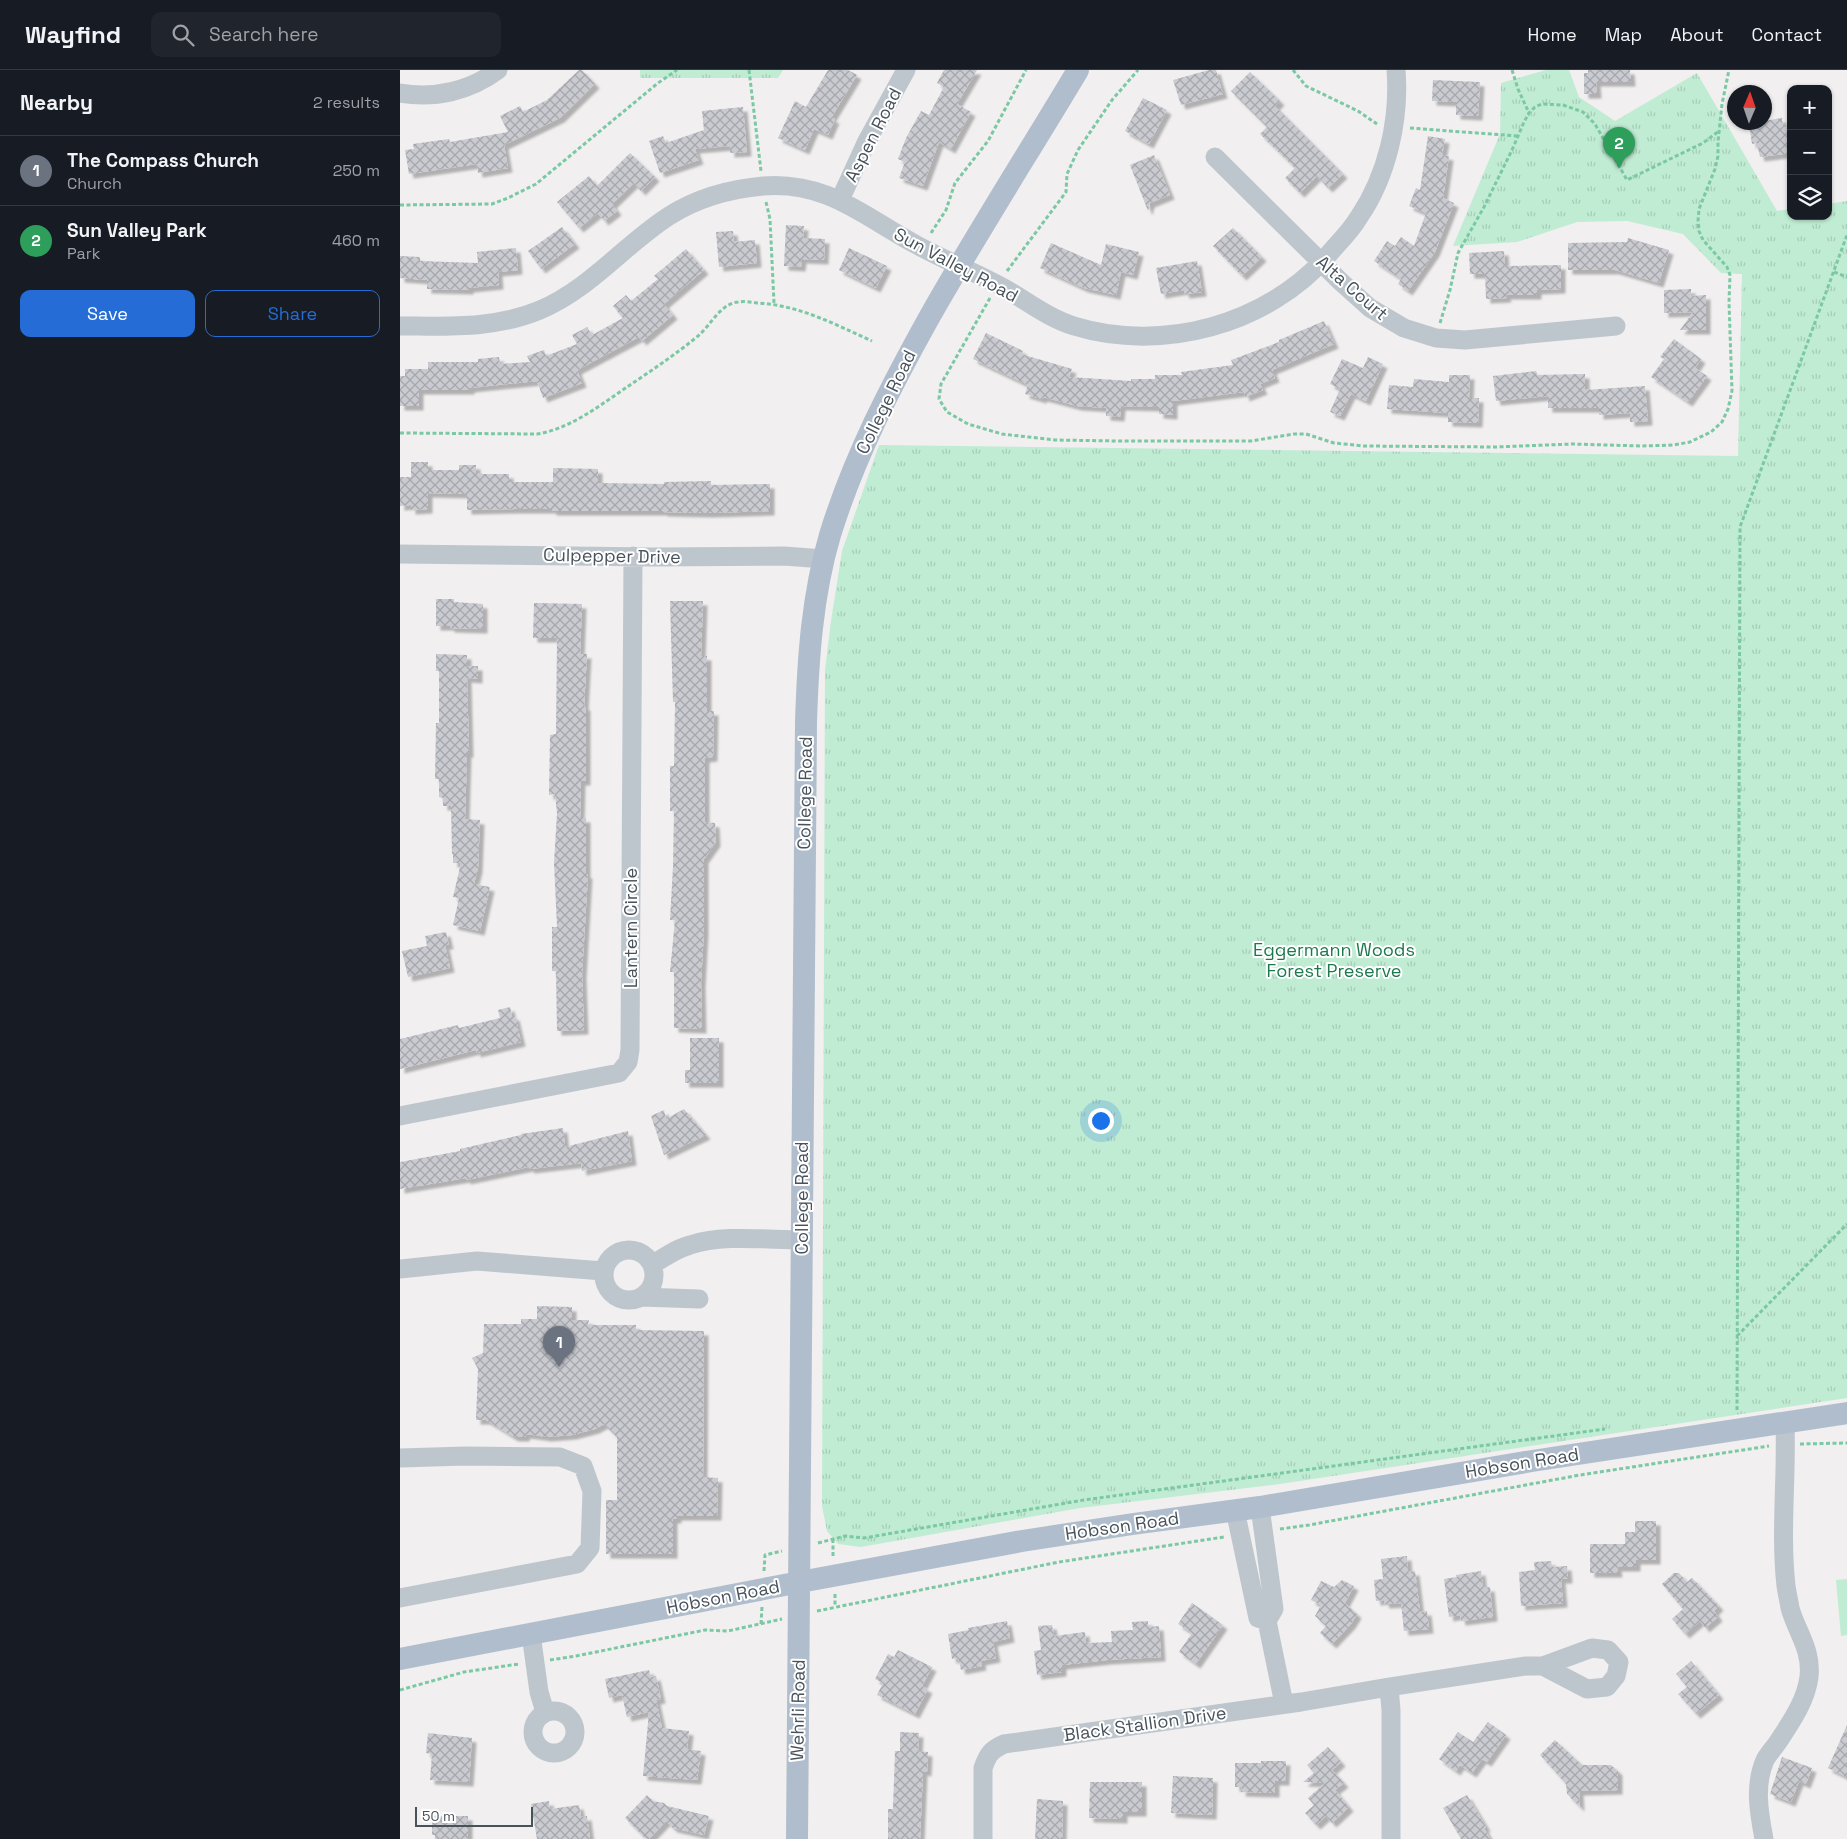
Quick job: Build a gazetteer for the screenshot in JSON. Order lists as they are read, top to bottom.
{
  "streets": {
    "main road": ["College Road", "Hobson Road", "Wehrli Road"],
    "street": [
      "Aspen Road",
      "Sun Valley Road",
      "Alta Court",
      "Culpepper Drive",
      "Lantern Circle",
      "Black Stallion Drive"
    ]
  },
  "crossings": [
    ["Aspen Road", "Sun Valley Road"],
    ["Sun Valley Road", "Alta Court"],
    ["Sun Valley Road", "College Road"],
    ["College Road", "Culpepper Drive"],
    ["College Road", "Hobson Road"],
    ["College Road", "Wehrli Road"],
    ["Culpepper Drive", "Lantern Circle"],
    ["Hobson Road", "Wehrli Road"]
  ],
  "parks": ["Eggermann Woods Forest Preserve"],
  "scale_bar": "50 m",
  "north": "top",
  "page": {
    "header": "Wayfind",
    "search": "Search here",
    "nav": [
      "Home",
      "Map",
      "About",
      "Contact"
    ],
    "heading": ["Nearby", "2 results"],
    "map_buttons": ["+", "−"],
    "pins": ["2", "1"],
    "list": [
      {
        "mark": "1",
        "name": "The Compass Church",
        "note": "Church",
        "value": "250 m"
      },
      {
        "mark": "2",
        "name": "Sun Valley Park",
        "note": "Park",
        "value": "460 m"
      }
    ],
    "buttons": ["Save", "Share"],
    "scale": "50 m"
  }
}
